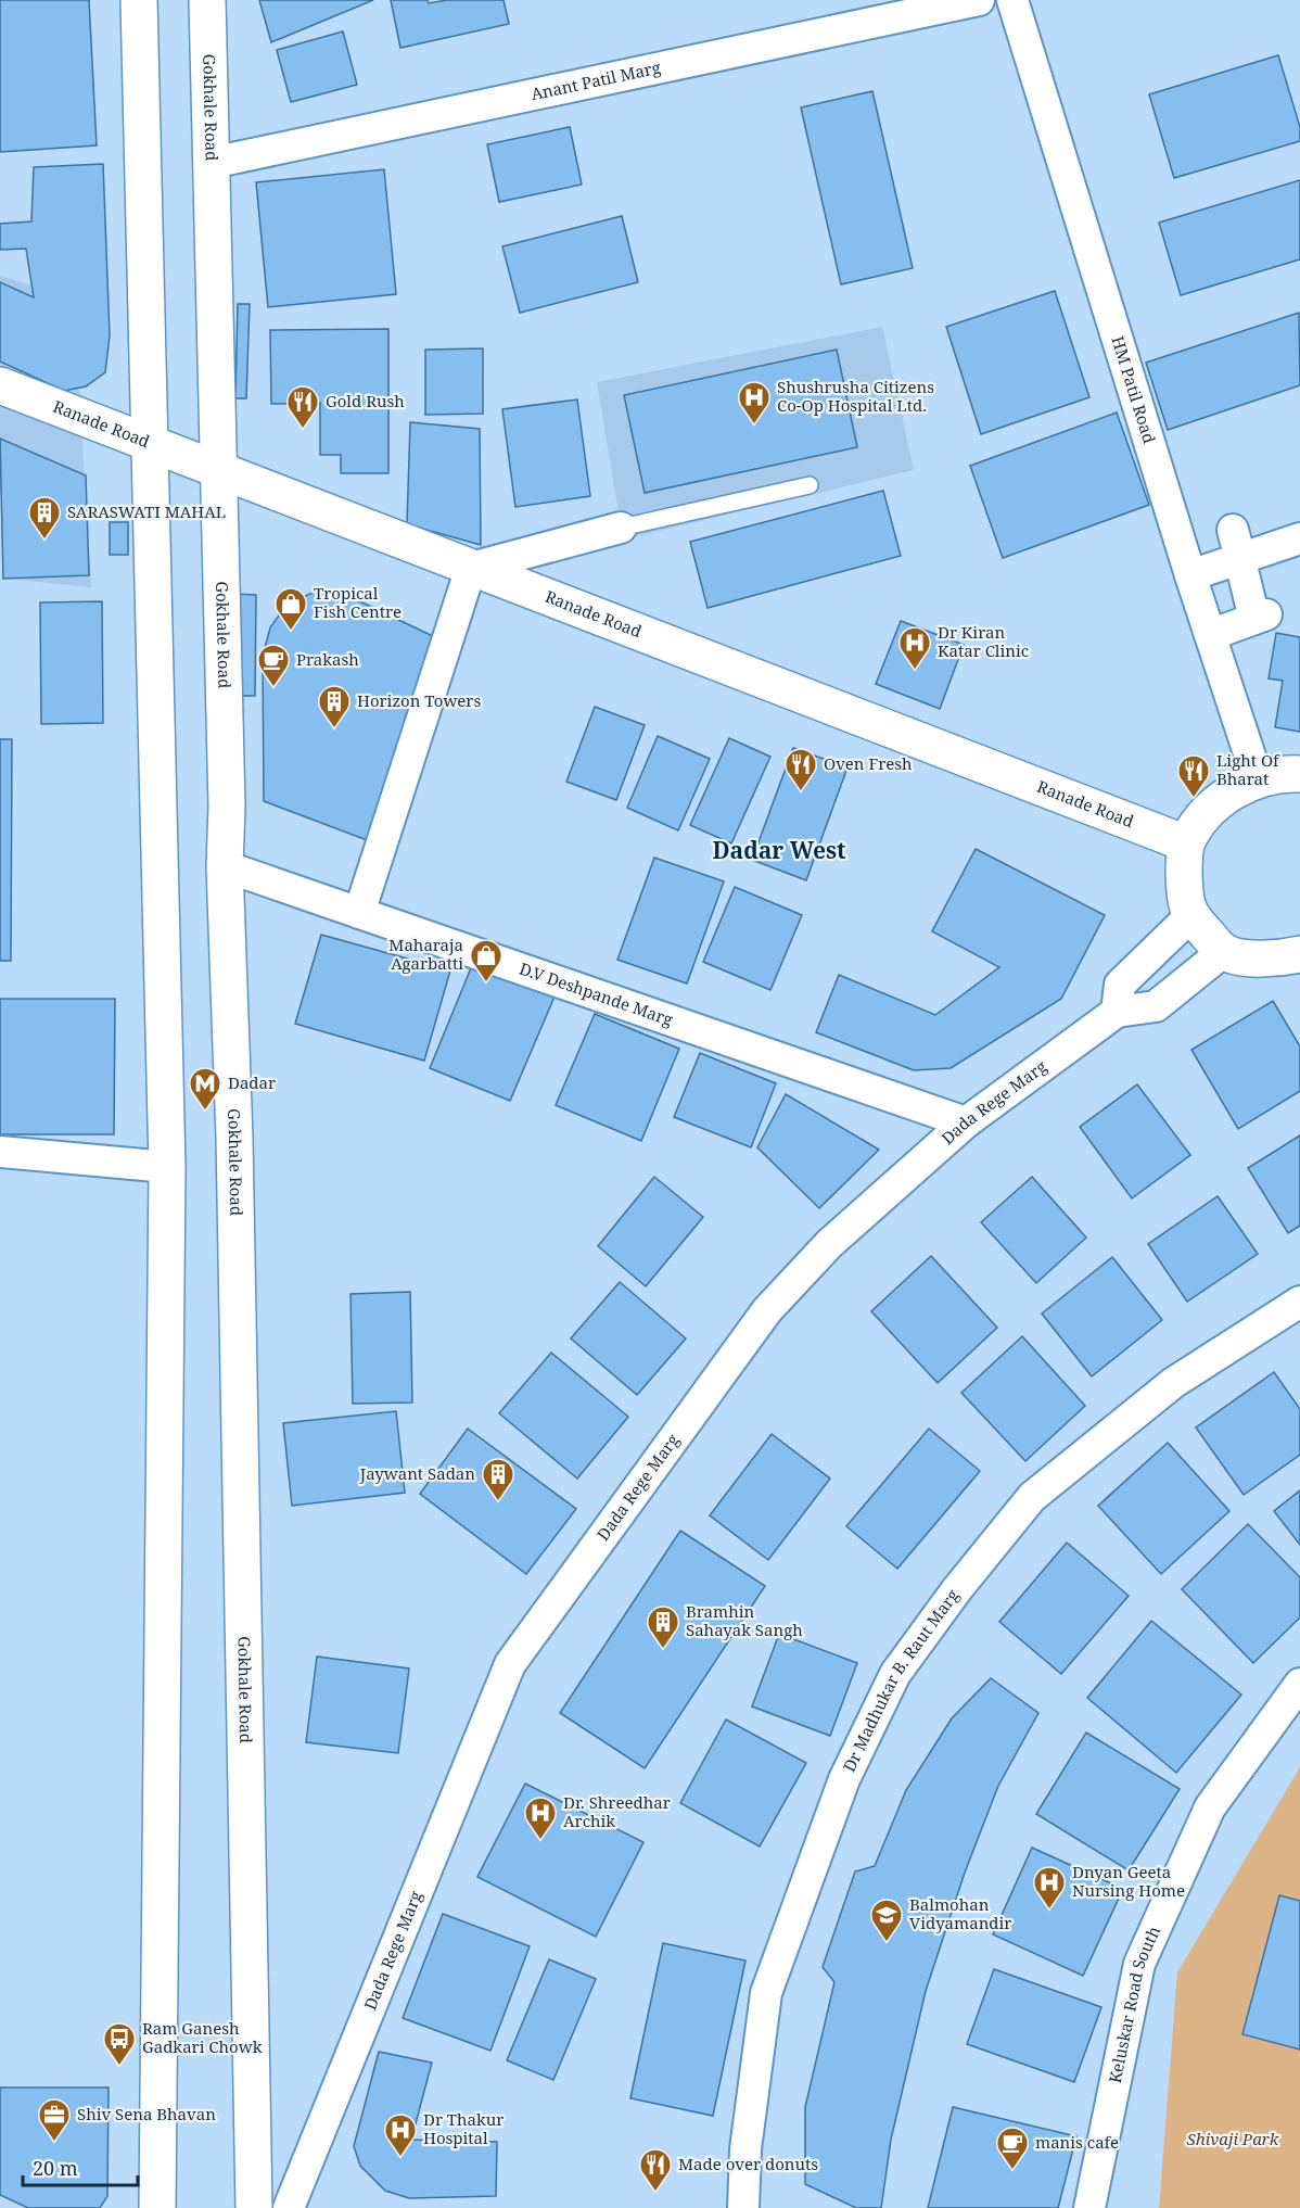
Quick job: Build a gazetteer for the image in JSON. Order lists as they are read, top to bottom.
{
  "streets": {
    "main road": ["Gokhale Road", "Ranade Road"],
    "street": [
      "Anant Patil Marg",
      "HM Patil Road",
      "D.V Deshpande Marg",
      "Dada Rege Marg",
      "Dr Madhukar B. Raut Marg",
      "Keluskar Road South"
    ]
  },
  "crossings": [
    ["Anant Patil Marg", "Gokhale Road"],
    ["Gokhale Road", "Ranade Road"],
    ["Gokhale Road", "D.V Deshpande Marg"],
    ["D.V Deshpande Marg", "Dada Rege Marg"]
  ],
  "districts": ["Dadar West"],
  "parks": ["Shivaji Park"],
  "places": {
    "hospital": [
      "Shushrusha Citizens Co-Op Hospital Ltd.",
      "Dr Kiran Katar Clinic",
      "Dr. Shreedhar Archik",
      "Dnyan Geeta Nursing Home",
      "Dr Thakur Hospital"
    ],
    "restaurant": [
      "Gold Rush",
      "Oven Fresh",
      "Light Of Bharat",
      "Made over donuts"
    ],
    "building": [
      "SARASWATI MAHAL",
      "Horizon Towers",
      "Jaywant Sadan",
      "Bramhin Sahayak Sangh"
    ],
    "shop": ["Tropical Fish Centre", "Maharaja Agarbatti"],
    "cafe": ["Prakash", "manis cafe"],
    "metro station": ["Dadar"],
    "school or university": ["Balmohan Vidyamandir"],
    "bus stop": ["Ram Ganesh Gadkari Chowk"],
    "office": ["Shiv Sena Bhavan"]
  },
  "scale_bar": "20 m"
}
